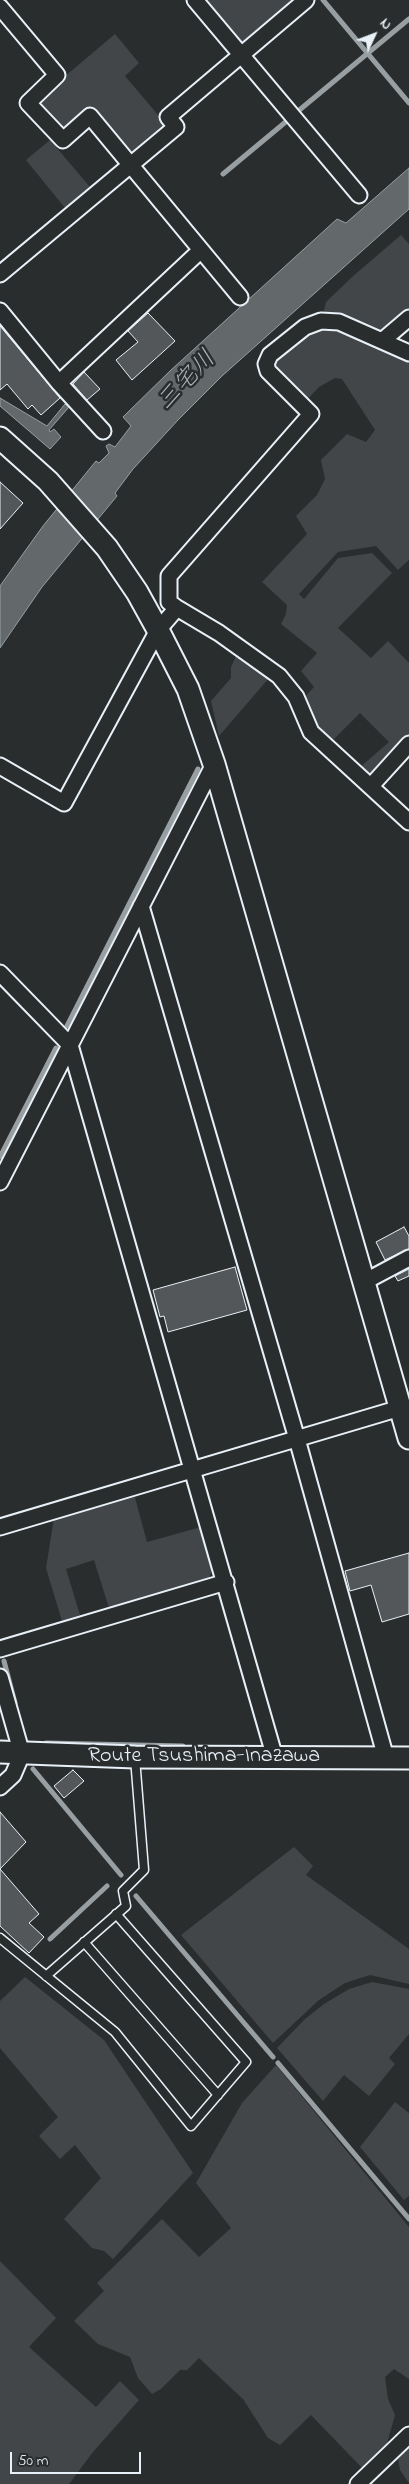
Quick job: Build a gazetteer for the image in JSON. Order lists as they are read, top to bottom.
{
  "streets": {
    "street": ["Route Tsushima-Inazawa"]
  },
  "water": ["三宅川"],
  "scale_bar": "50 m",
  "north": "top right"
}
